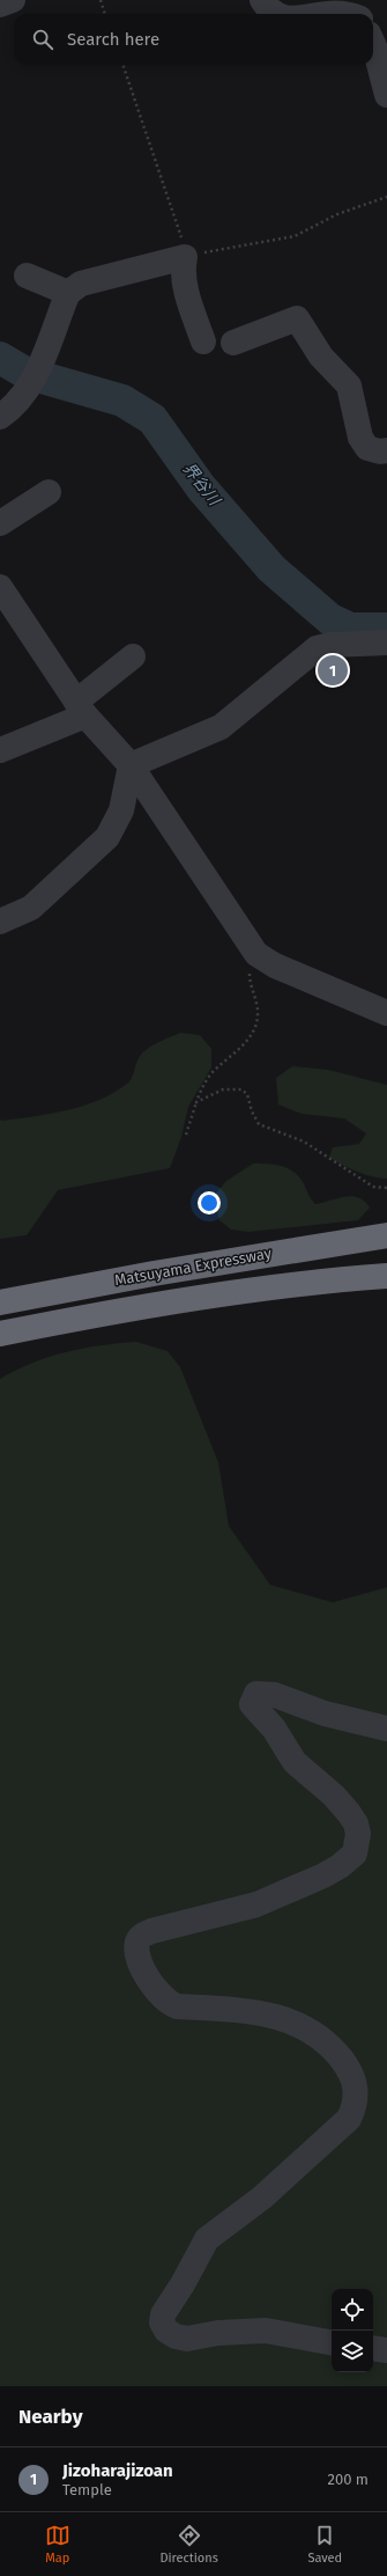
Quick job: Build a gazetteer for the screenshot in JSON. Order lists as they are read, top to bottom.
{
  "streets": {
    "highway": ["Matsuyama Expressway"]
  },
  "water": ["界谷川"],
  "page": {
    "search": "Search here",
    "pins": "1",
    "heading": "Nearby",
    "list": [
      {
        "mark": "1",
        "name": "Jizoharajizoan",
        "note": "Temple",
        "value": "200 m"
      }
    ],
    "nav": ["Map", "Directions", "Saved"]
  }
}
